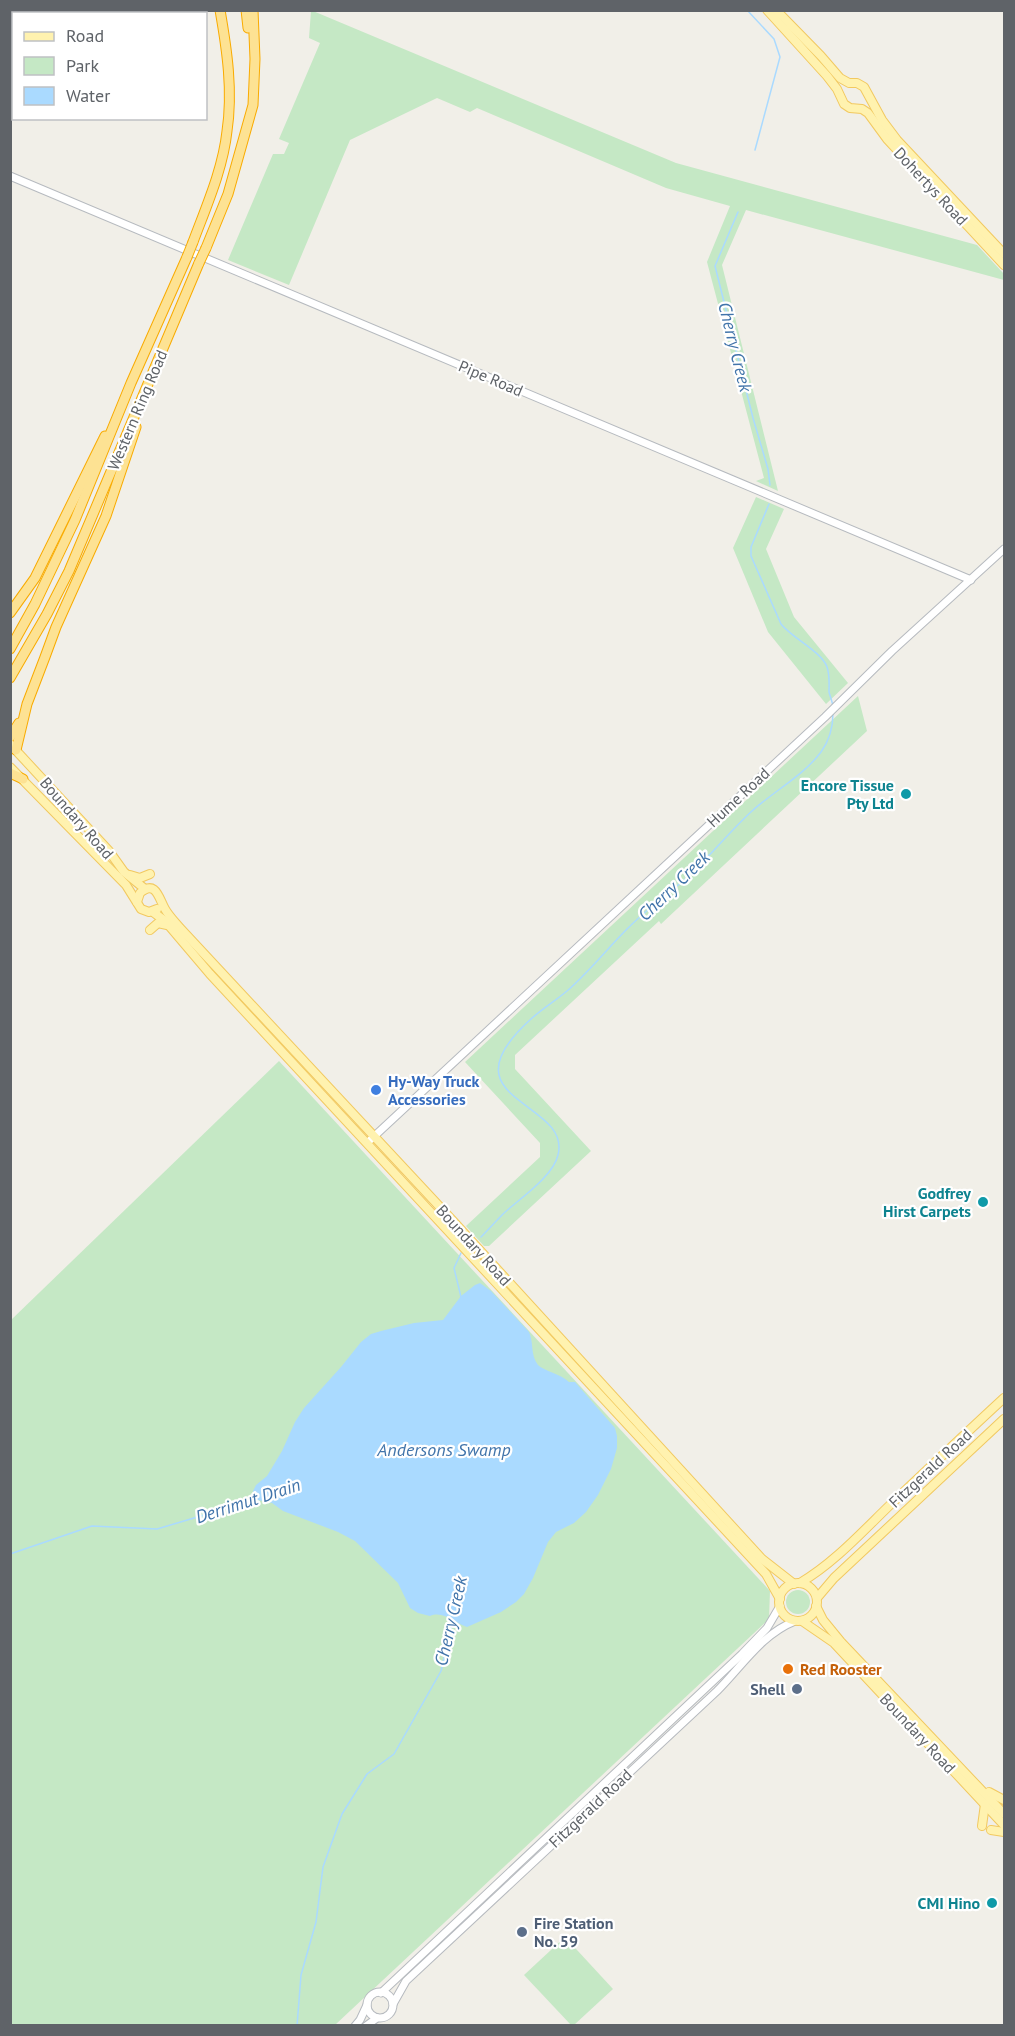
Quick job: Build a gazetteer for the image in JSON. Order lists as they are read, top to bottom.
{
  "streets": {
    "highway": ["Western Ring Road"],
    "main road": ["Dohertys Road", "Boundary Road", "Fitzgerald Road"],
    "street": ["Pipe Road", "Hume Road"]
  },
  "crossings": [
    ["Pipe Road", "Hume Road"],
    ["Hume Road", "Boundary Road"],
    ["Boundary Road", "Fitzgerald Road"]
  ],
  "water": ["Cherry Creek", "Andersons Swamp", "Derrimut Drain"],
  "places": [
    "Encore Tissue Pty Ltd",
    "Hy-Way Truck Accessories",
    "Godfrey Hirst Carpets",
    "Red Rooster",
    "Shell",
    "CMI Hino",
    "Fire Station No. 59"
  ],
  "legend": ["Road", "Park", "Water"]
}
